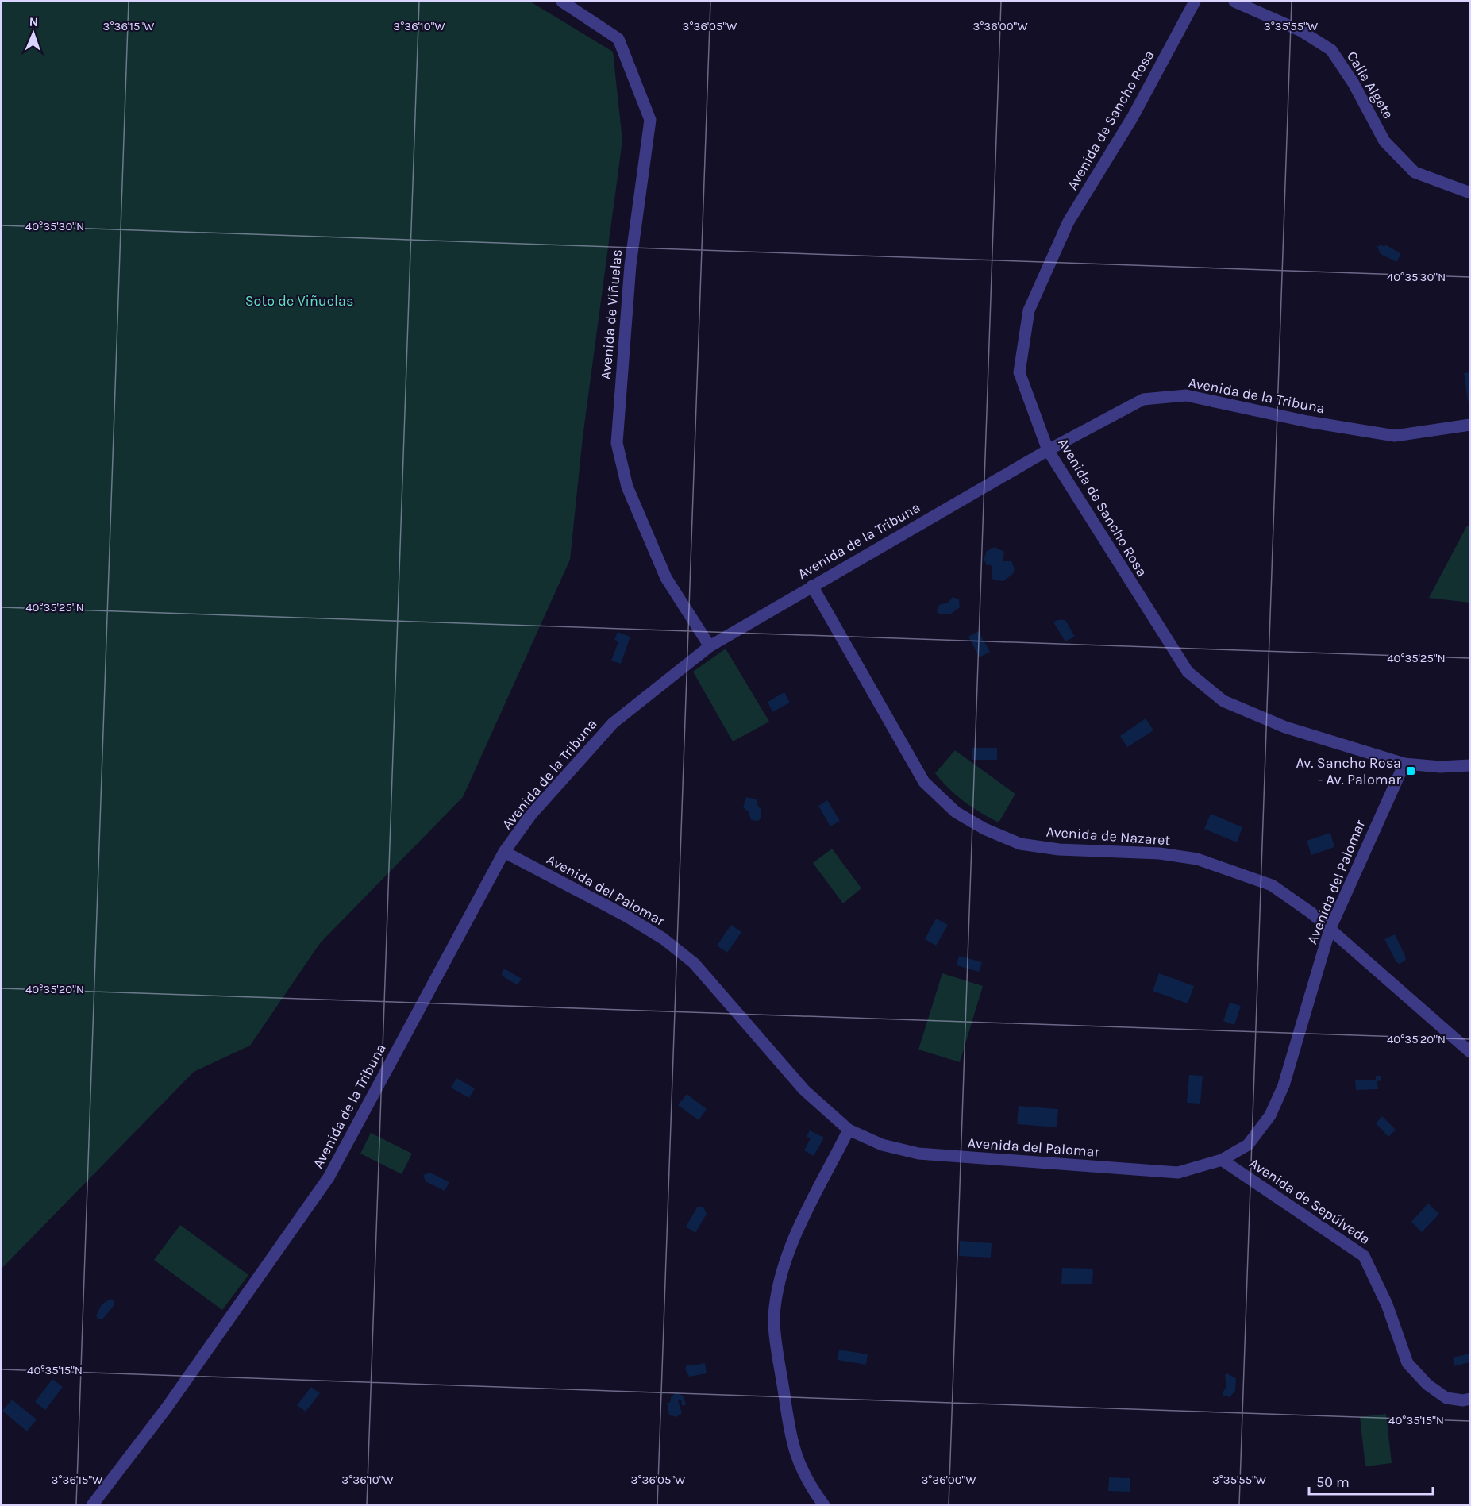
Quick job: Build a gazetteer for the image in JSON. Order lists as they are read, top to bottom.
{
  "streets": {
    "street": [
      "Calle Algete",
      "Avenida de Sancho Rosa",
      "Avenida de Viñuelas",
      "Avenida de la Tribuna",
      "Avenida de Nazaret",
      "Avenida del Palomar",
      "Avenida de Sepúlveda"
    ]
  },
  "crossings": [
    ["Avenida de Sancho Rosa", "Avenida de la Tribuna"],
    ["Avenida de Sancho Rosa", "Avenida del Palomar"],
    ["Avenida de Viñuelas", "Avenida de la Tribuna"],
    ["Avenida de la Tribuna", "Avenida de Nazaret"],
    ["Avenida de la Tribuna", "Avenida del Palomar"],
    ["Avenida de Nazaret", "Avenida del Palomar"],
    ["Avenida del Palomar", "Avenida de Sepúlveda"]
  ],
  "parks": ["Soto de Viñuelas"],
  "places": {
    "transit": ["Av. Sancho Rosa - Av. Palomar"]
  },
  "scale_bar": "50 m",
  "north": "top",
  "coordinates": [
    "3°36'15\"W",
    "3°36'10\"W",
    "3°36'05\"W",
    "3°36'00\"W",
    "3°35'55\"W",
    "40°35'30\"N",
    "40°35'25\"N",
    "40°35'20\"N",
    "40°35'15\"N"
  ]
}
